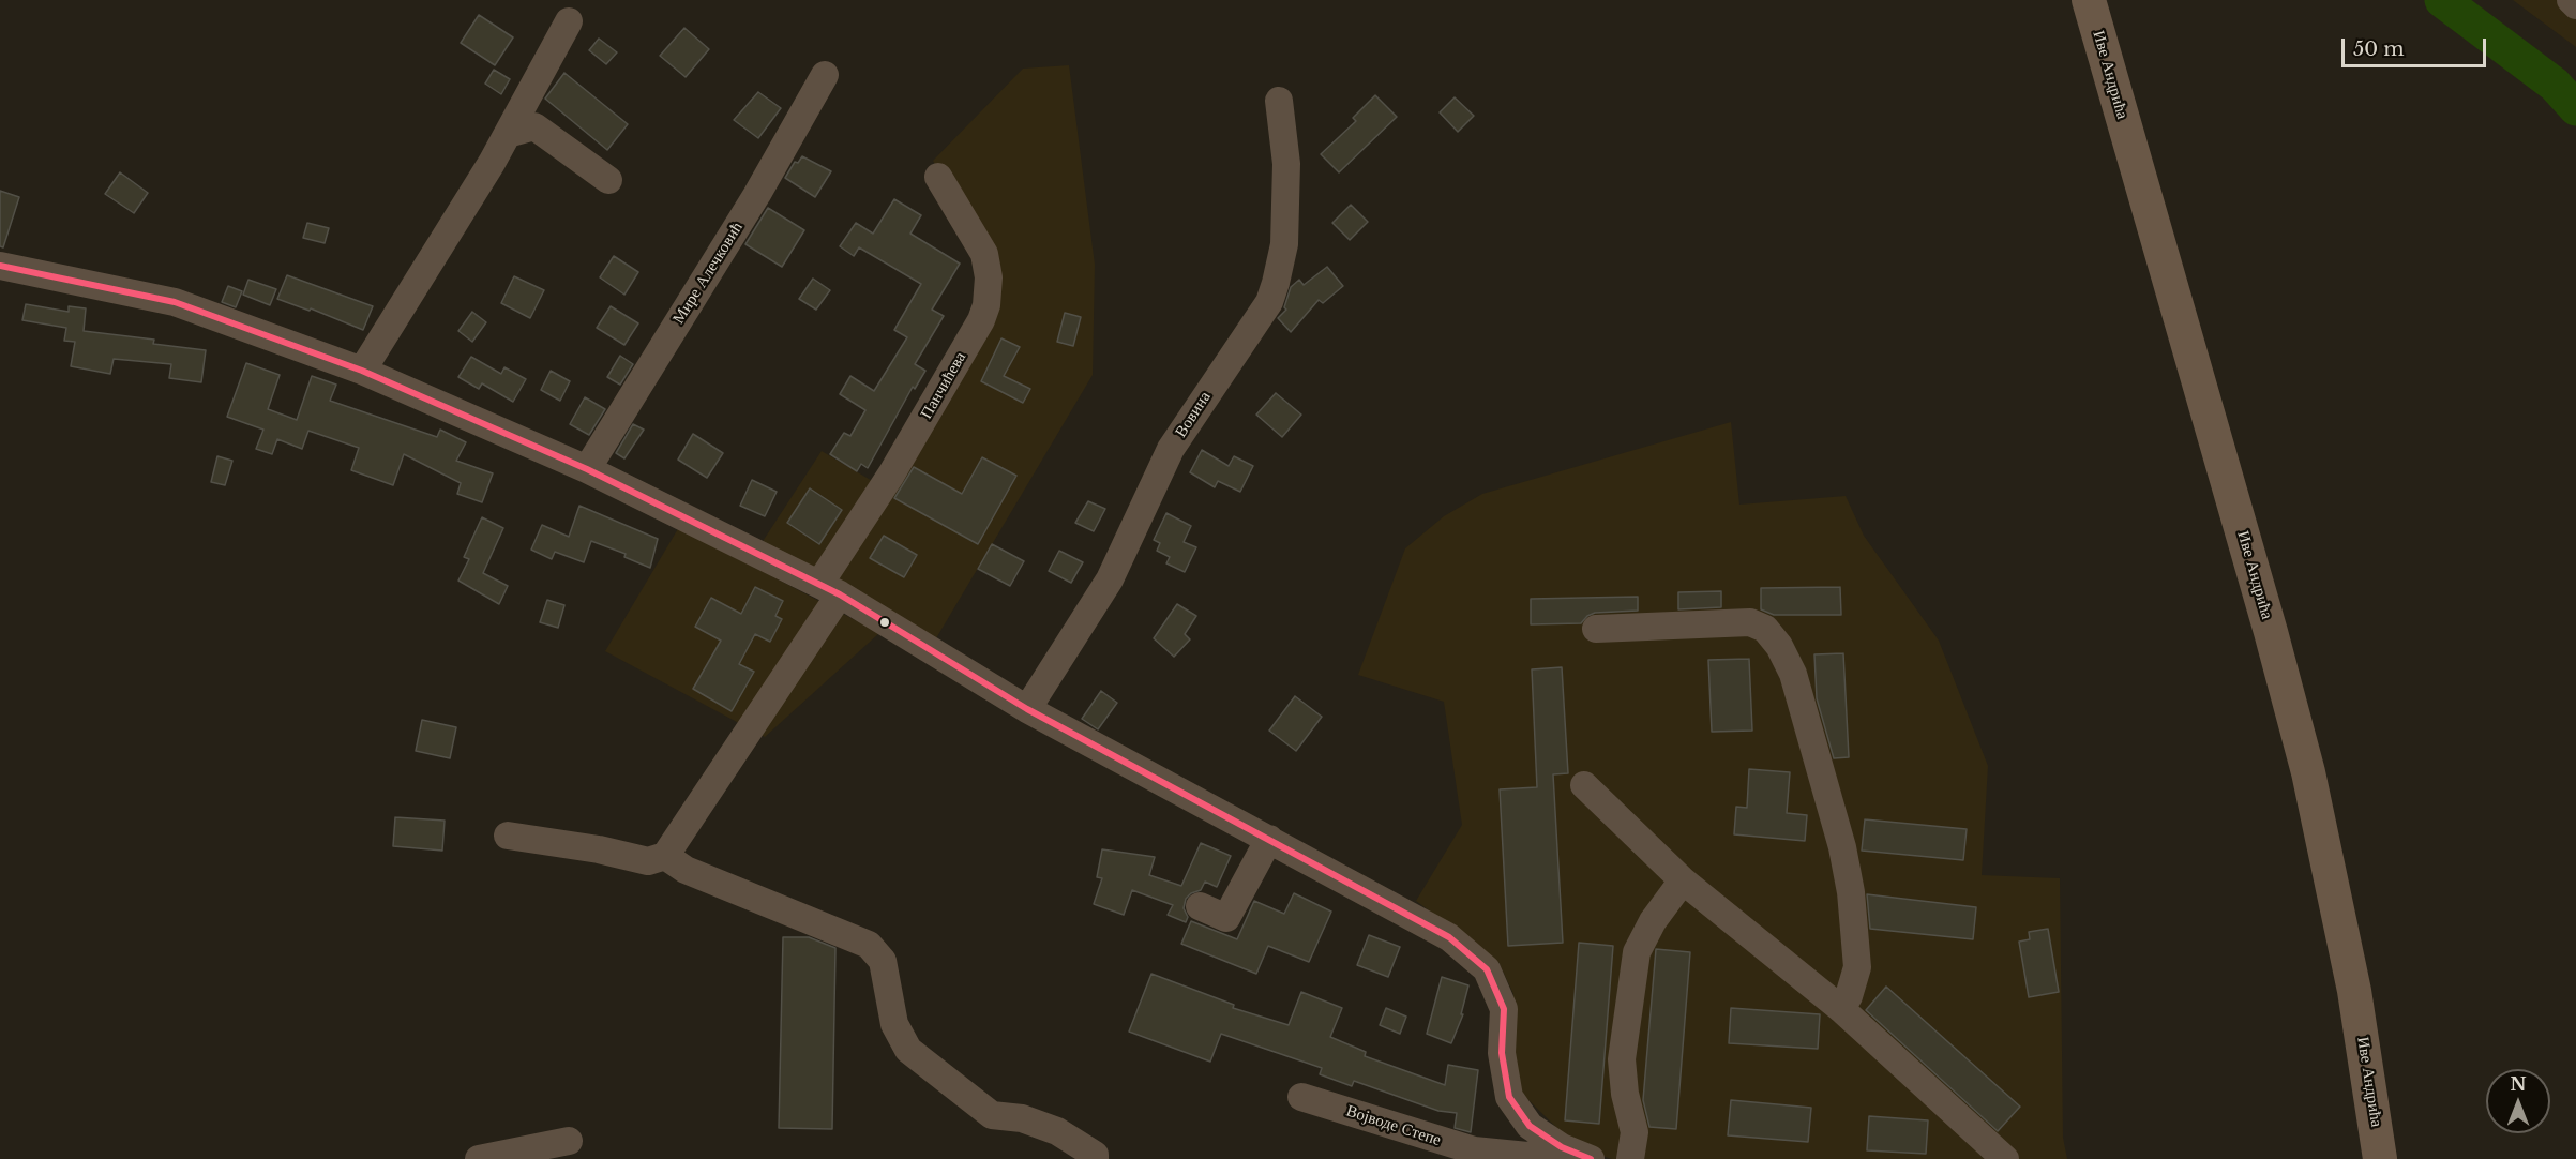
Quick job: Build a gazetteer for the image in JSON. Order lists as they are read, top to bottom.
{
  "streets": {
    "main road": ["Иве Андрића"],
    "street": [
      "Мире Алечковић",
      "Панчићева",
      "Вовина",
      "Војводе Степе"
    ]
  },
  "scale_bar": "50 m",
  "north": "top"
}
